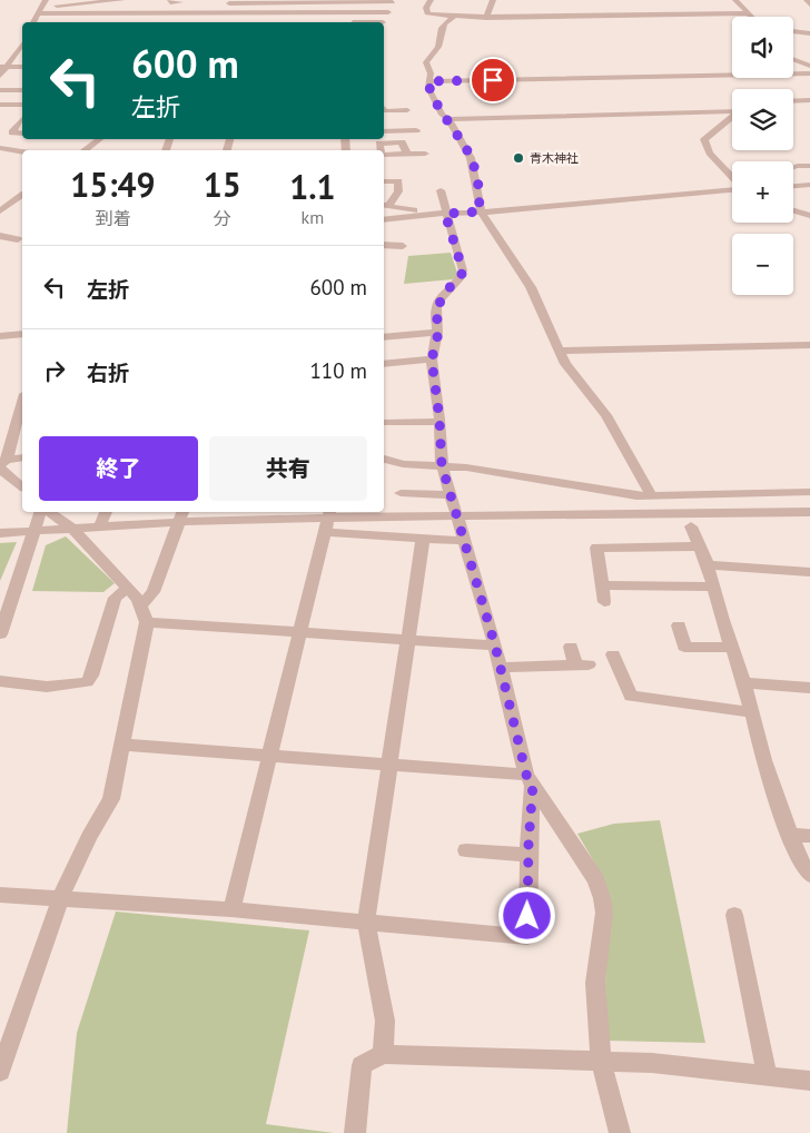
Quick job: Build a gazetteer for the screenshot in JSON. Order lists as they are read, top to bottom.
{
  "places": ["青木神社"],
  "page": {
    "map_buttons": ["+", "−"],
    "turn": ["600 m", "左折"],
    "eta": [
      "15:49",
      "到着",
      "15",
      "分",
      "1.1",
      "km"
    ],
    "list": [
      {
        "name": "左折",
        "value": "600 m"
      },
      {
        "name": "右折",
        "value": "110 m"
      }
    ],
    "buttons": ["終了", "共有"]
  }
}
